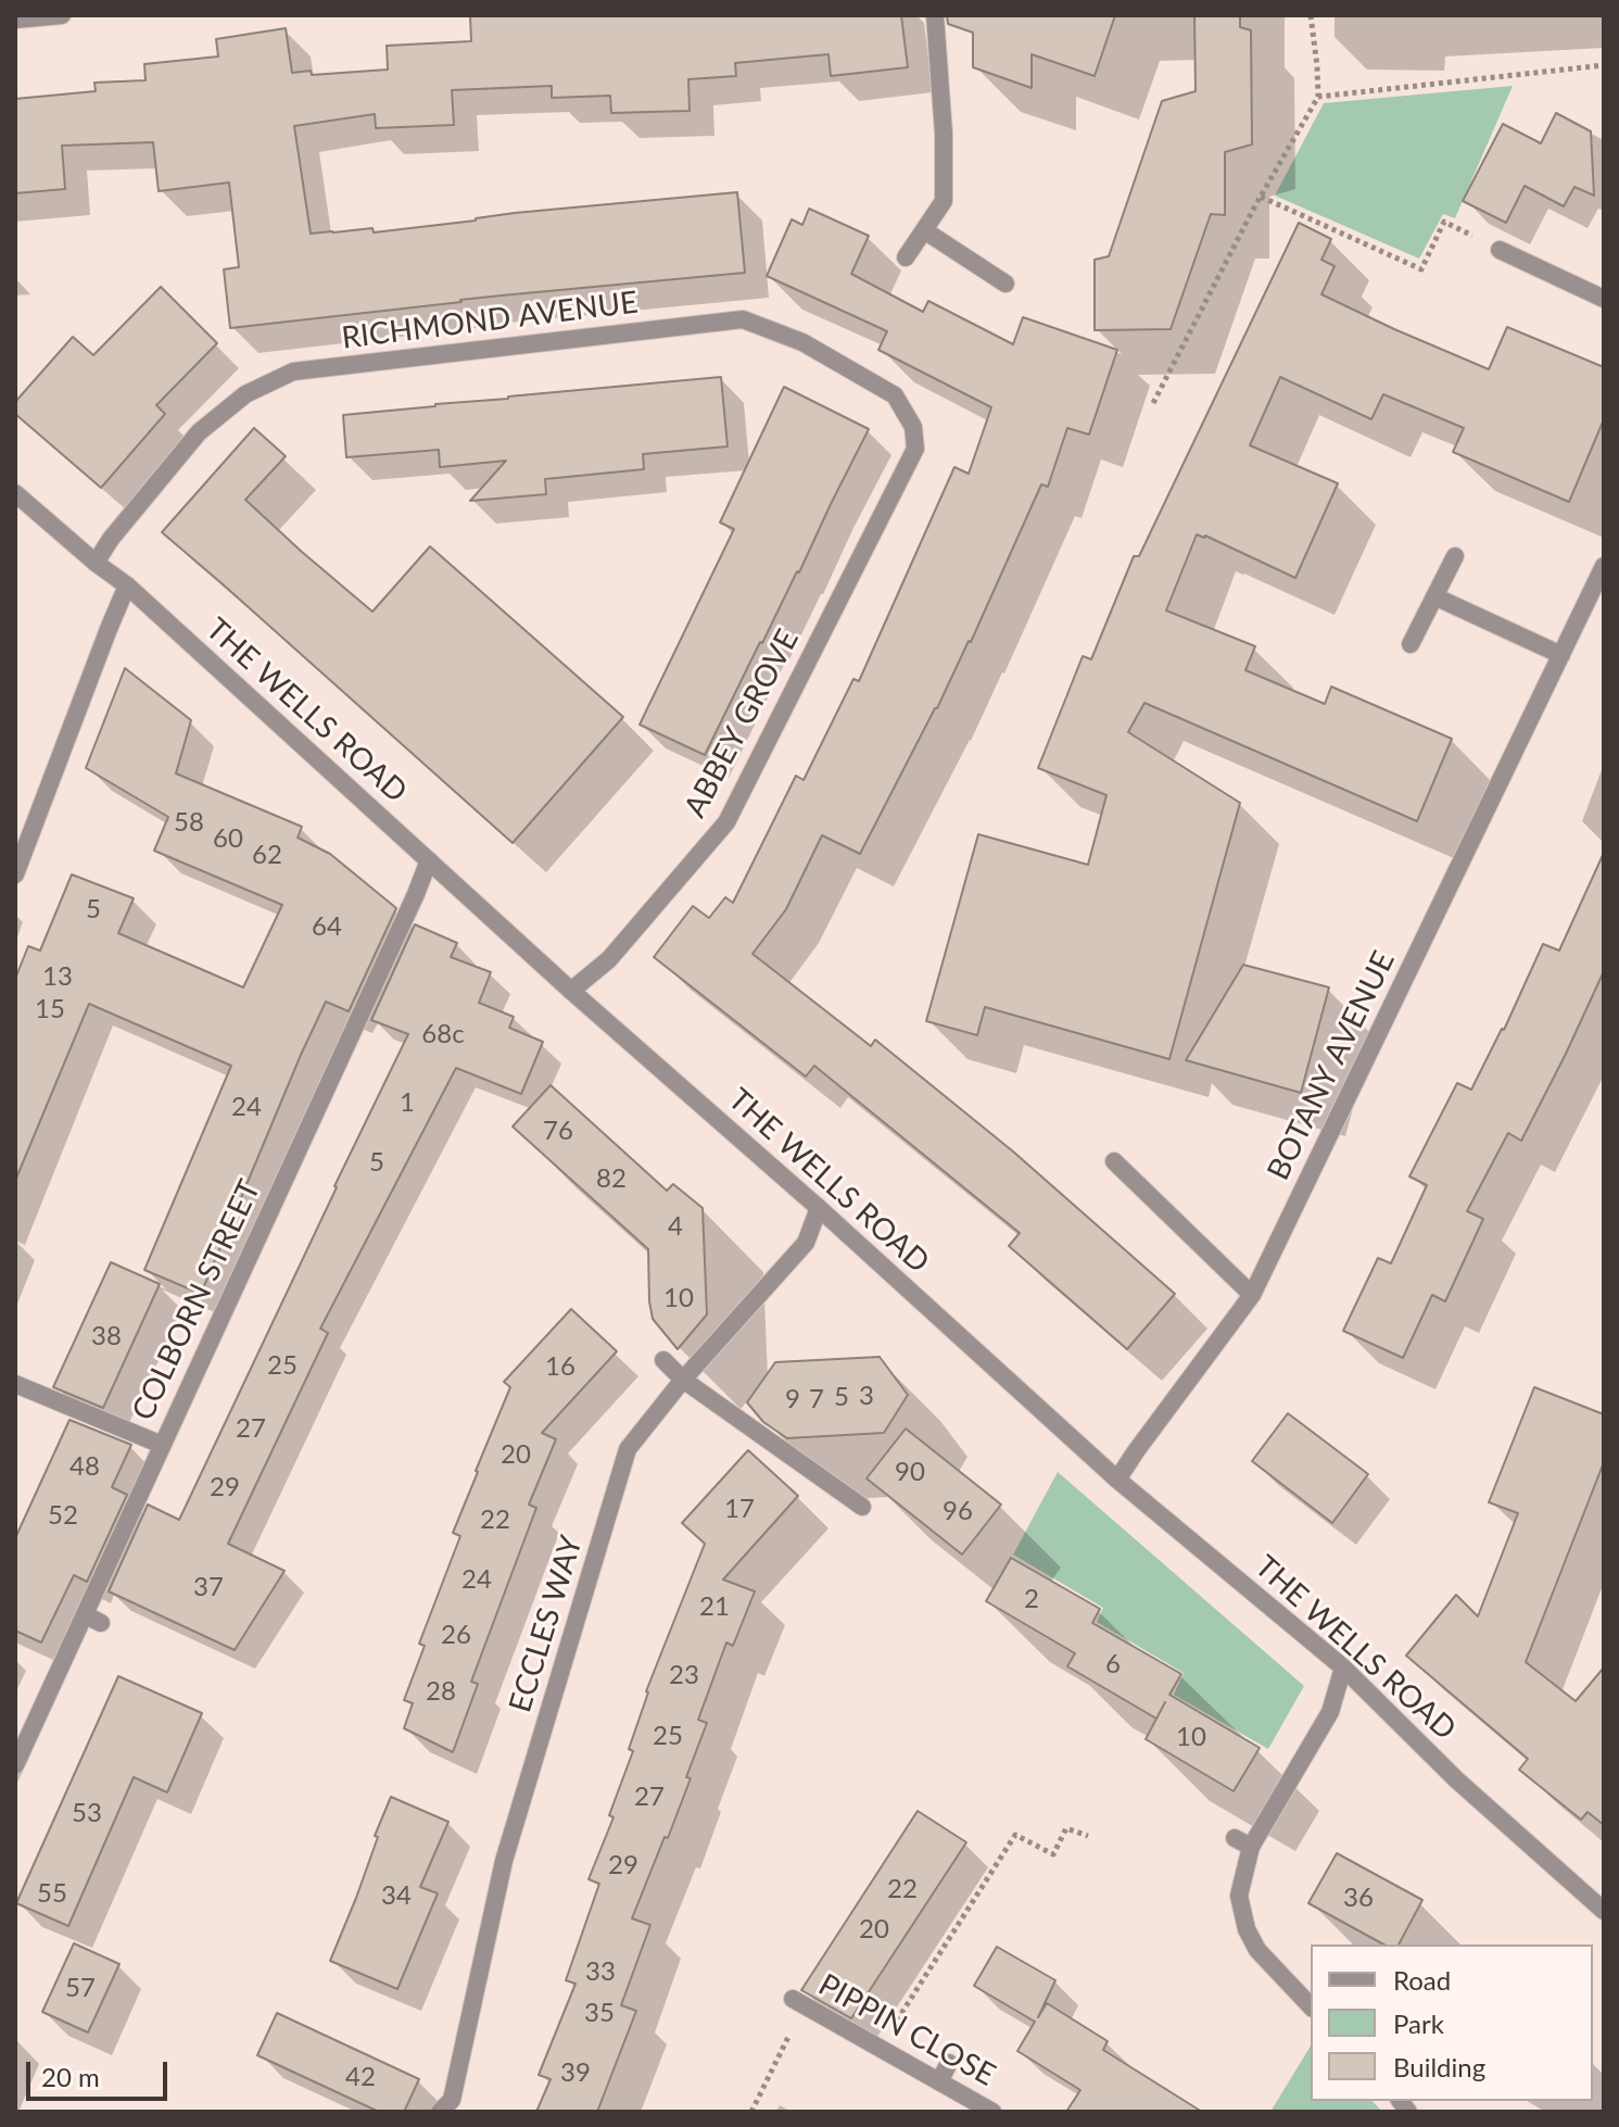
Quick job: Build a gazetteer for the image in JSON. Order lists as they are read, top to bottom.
{
  "streets": {
    "street": [
      "RICHMOND AVENUE",
      "THE WELLS ROAD",
      "ABBEY GROVE",
      "BOTANY AVENUE",
      "COLBORN STREET",
      "ECCLES WAY",
      "PIPPIN CLOSE"
    ]
  },
  "crossings": [
    ["RICHMOND AVENUE", "THE WELLS ROAD"],
    ["RICHMOND AVENUE", "ABBEY GROVE"],
    ["THE WELLS ROAD", "ABBEY GROVE"],
    ["THE WELLS ROAD", "BOTANY AVENUE"],
    ["THE WELLS ROAD", "COLBORN STREET"],
    ["THE WELLS ROAD", "ECCLES WAY"]
  ],
  "house_numbers": [
    "58",
    "60",
    "62",
    "5",
    "64",
    "13",
    "15",
    "68c",
    "1",
    "24",
    "76",
    "5",
    "82",
    "4",
    "10",
    "38",
    "25",
    "16",
    "3",
    "5",
    "9",
    "7",
    "27",
    "20",
    "48",
    "90",
    "29",
    "17",
    "96",
    "52",
    "22",
    "24",
    "37",
    "2",
    "21",
    "26",
    "6",
    "23",
    "28",
    "25",
    "10",
    "27",
    "53",
    "29",
    "22",
    "55",
    "34",
    "36",
    "20",
    "33",
    "57",
    "35",
    "39",
    "42"
  ],
  "legend": ["Road", "Park", "Building"],
  "scale_bar": "20 m"
}
